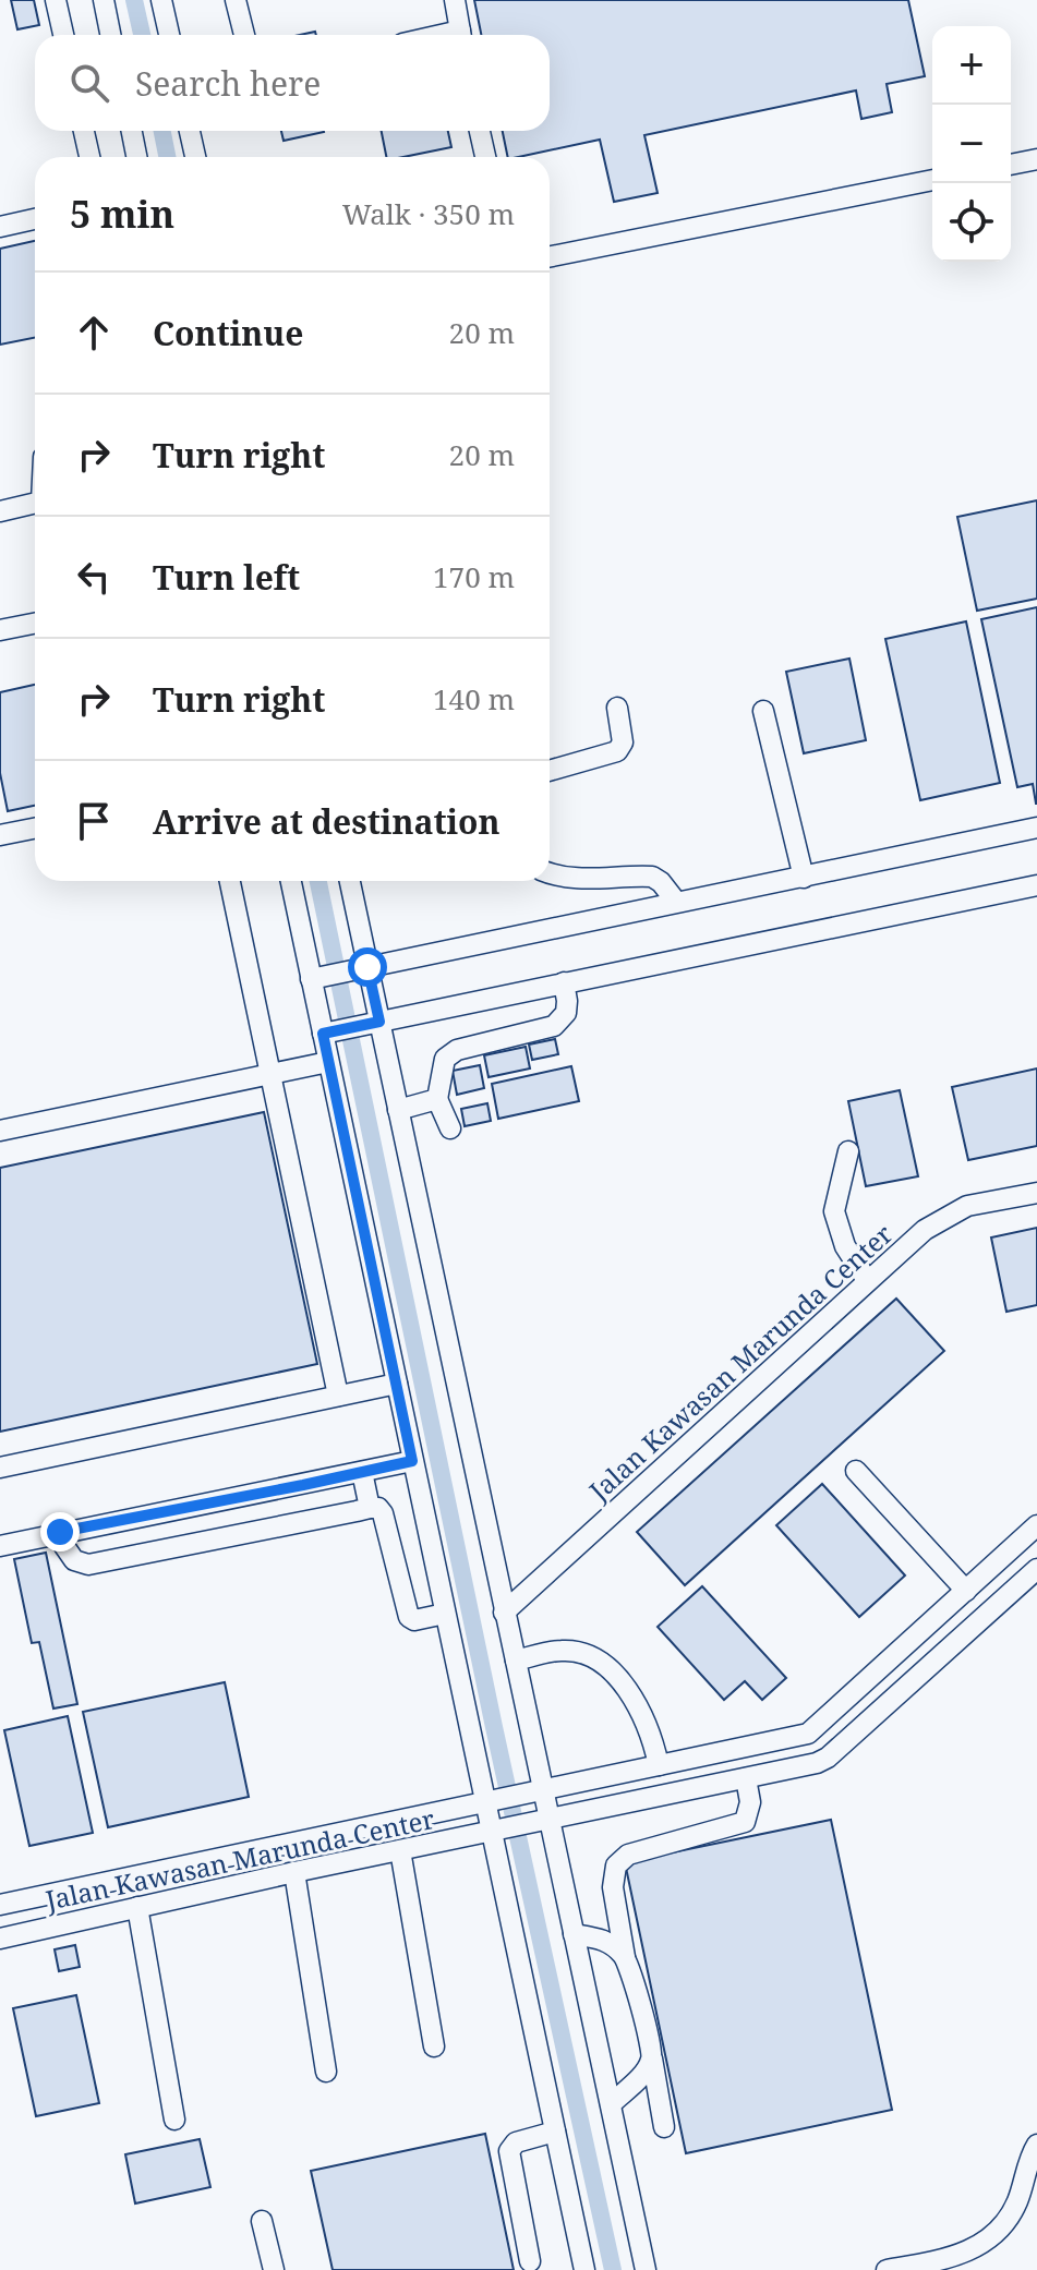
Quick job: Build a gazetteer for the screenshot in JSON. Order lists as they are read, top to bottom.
{
  "streets": {
    "street": ["Jalan Kawasan Marunda Center"]
  },
  "page": {
    "map_buttons": ["+", "−"],
    "search": "Search here",
    "heading": ["5 min", "Walk · 350 m"],
    "list": [
      ["Continue", "20 m"],
      ["Turn right", "20 m"],
      ["Turn left", "170 m"],
      ["Turn right", "140 m"],
      "Arrive at destination"
    ]
  }
}
